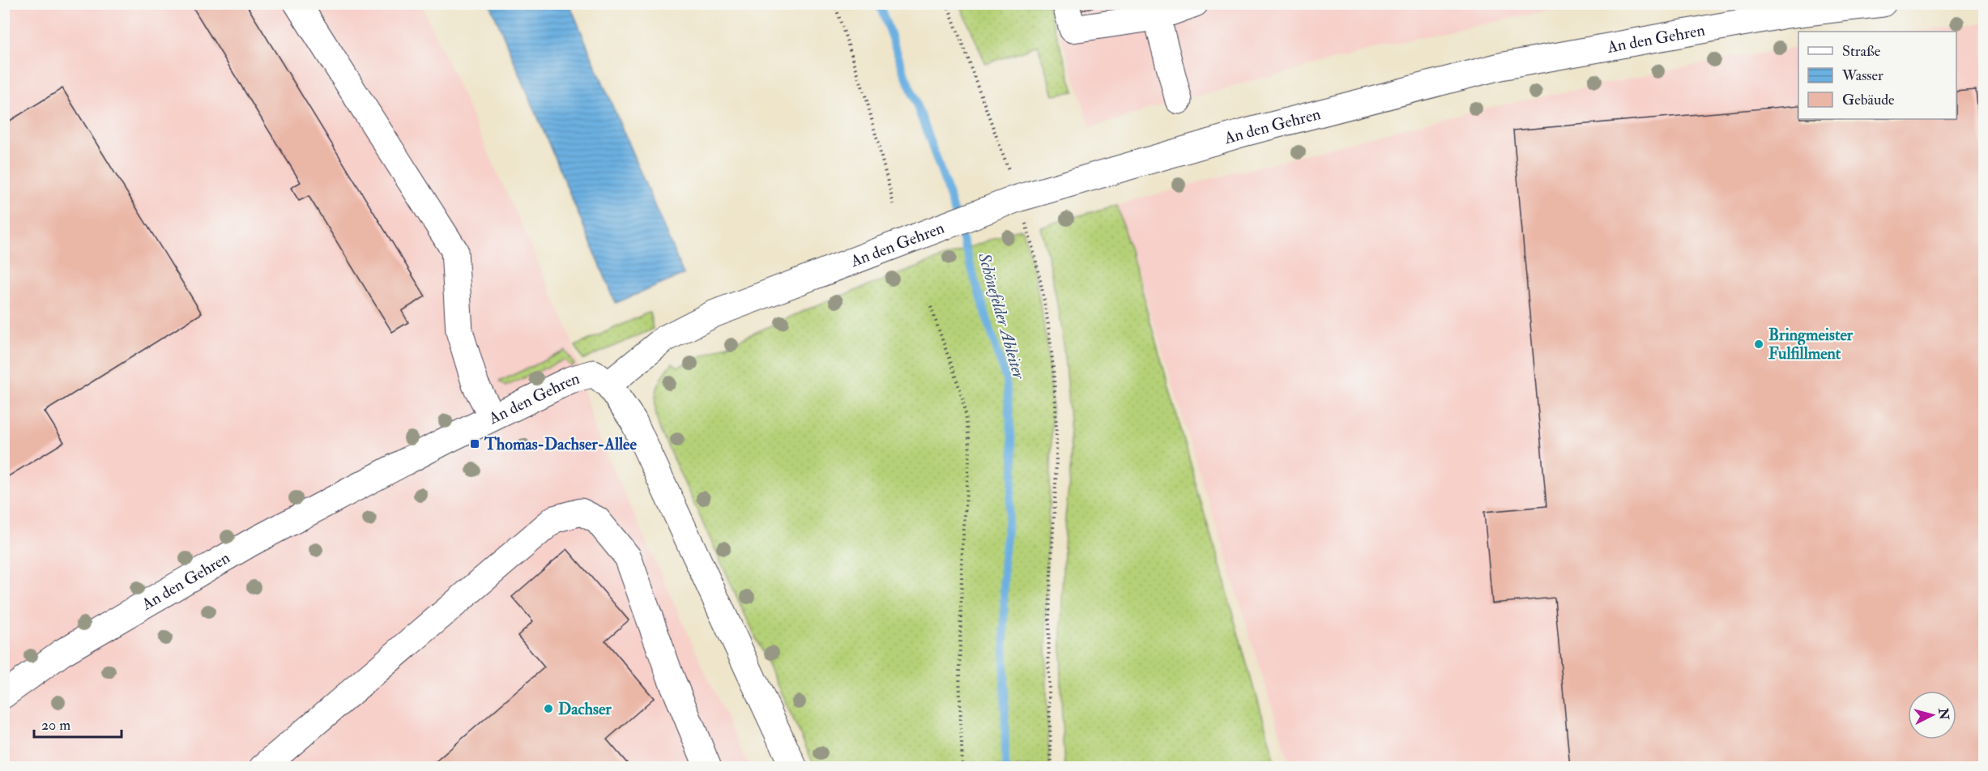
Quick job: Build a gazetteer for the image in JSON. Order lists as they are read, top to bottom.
{
  "streets": {
    "street": ["An den Gehren"]
  },
  "water": ["Schönefelder Ableiter"],
  "places": {
    "other": ["Bringmeister Fulfillment", "Dachser"],
    "transit": ["Thomas-Dachser-Allee"]
  },
  "legend": ["Straße", "Wasser", "Gebäude"],
  "scale_bar": "20 m",
  "north": "right"
}
